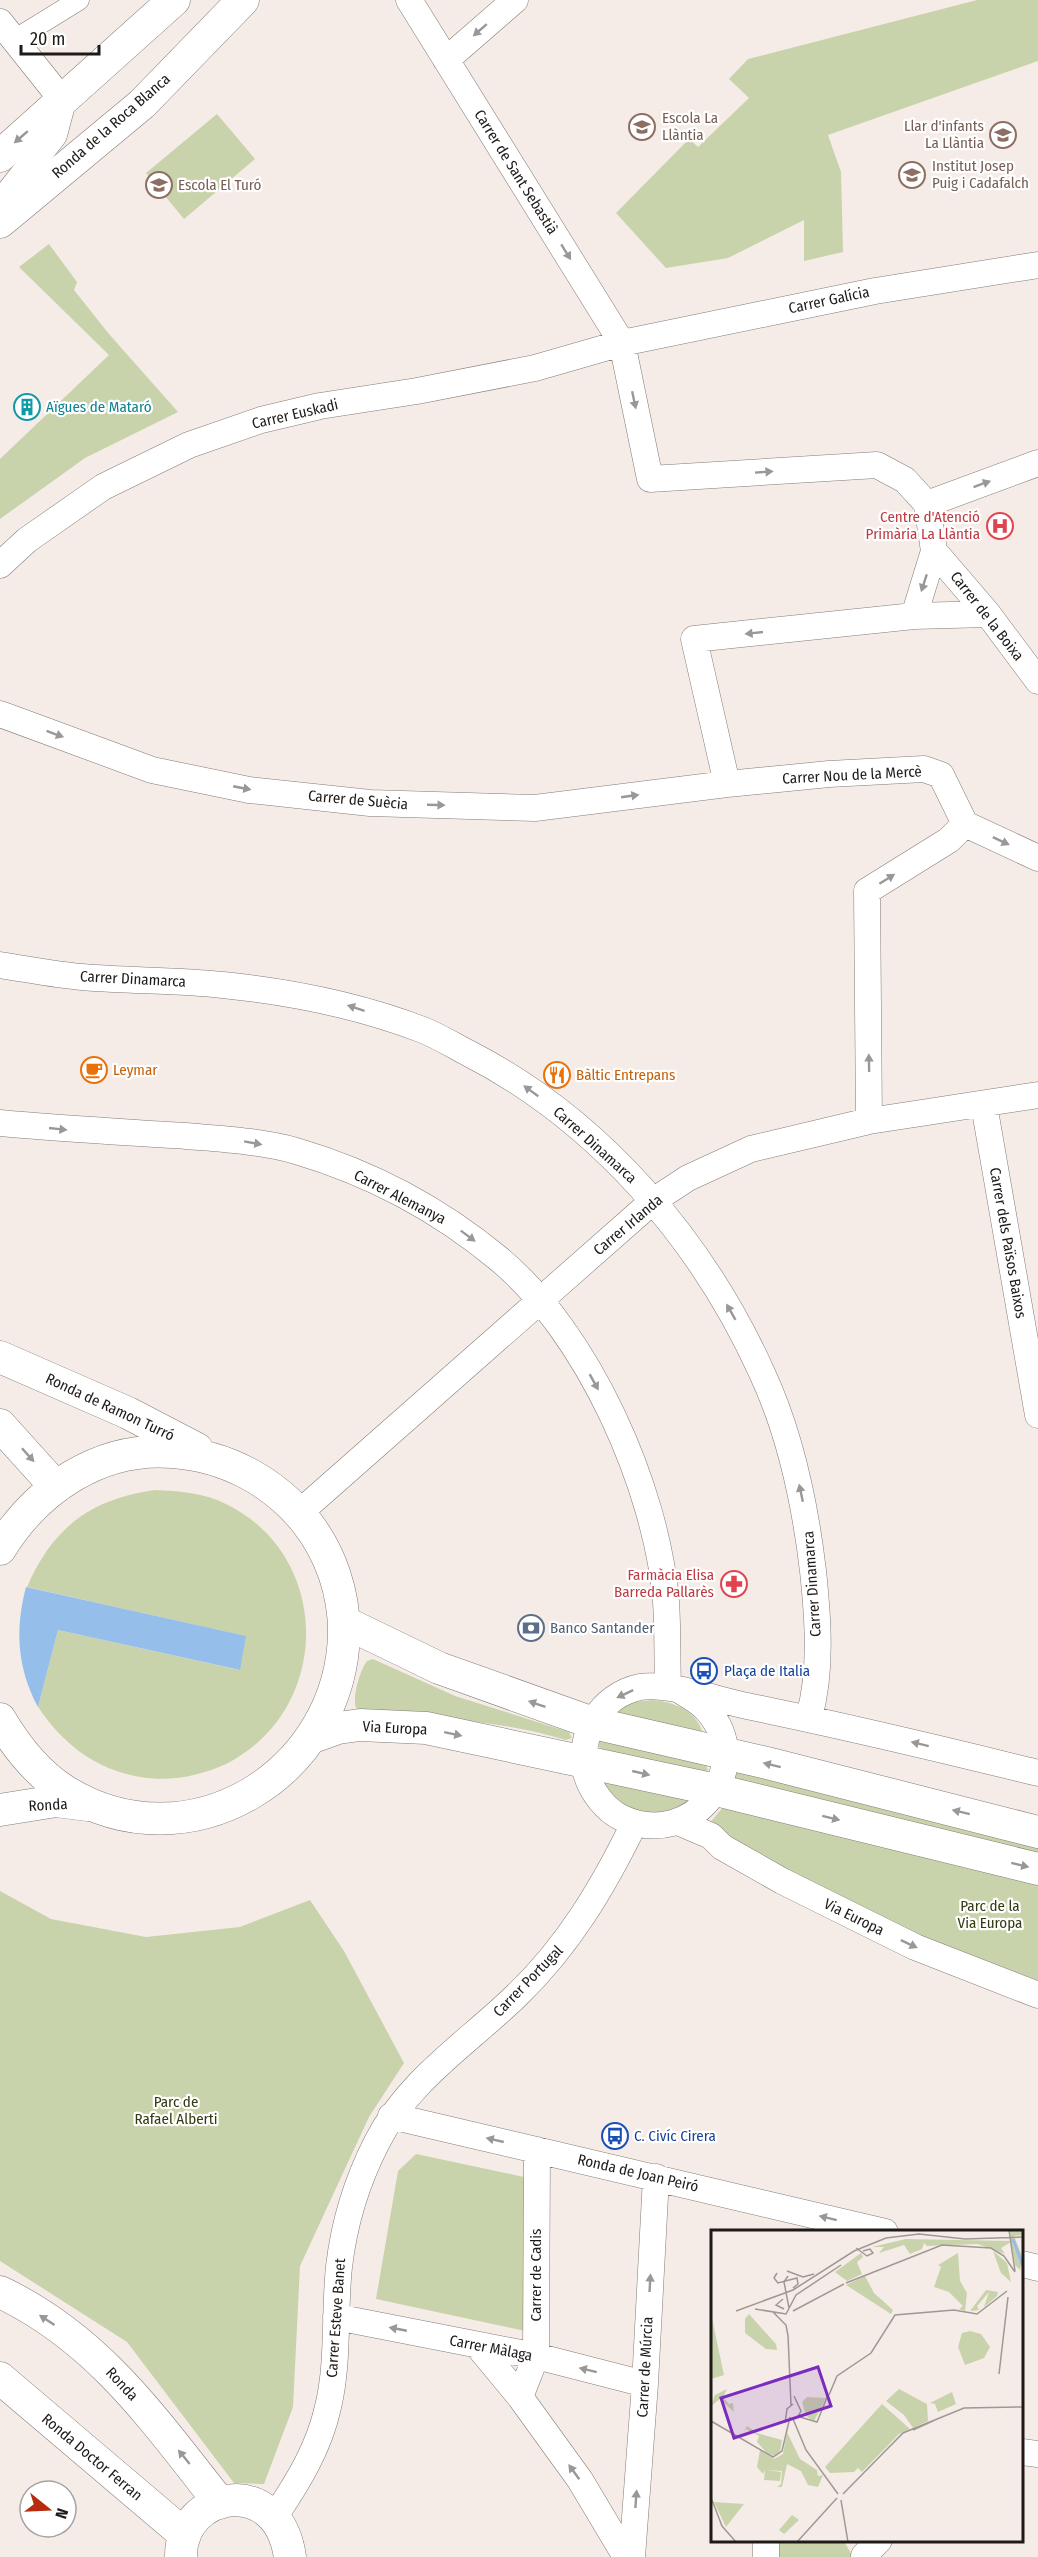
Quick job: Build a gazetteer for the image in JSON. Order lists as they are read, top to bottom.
{
  "streets": {
    "street": [
      "Ronda de la Roca Blanca",
      "Carrer de Sant Sebastià",
      "Carrer Galícia",
      "Carrer Euskadi",
      "Carrer de la Boixa",
      "Carrer Nou de la Mercè",
      "Carrer de Suècia",
      "Carrer Dinamarca",
      "Carrer Alemanya",
      "Carrer Irlanda",
      "Carrer dels Països Baixos",
      "Ronda de Ramon Turró",
      "Via Europa",
      "Ronda",
      "Carrer Portugal",
      "Ronda de Joan Peiró",
      "Carrer de Cadis",
      "Carrer Esteve Banet",
      "Carrer Màlaga",
      "Carrer de Múrcia",
      "Ronda Doctor Ferran"
    ]
  },
  "crossings": [
    ["Carrer de Sant Sebastià", "Carrer Galícia"],
    ["Carrer de Sant Sebastià", "Carrer Euskadi"],
    ["Carrer Galícia", "Carrer Euskadi"],
    ["Carrer Nou de la Mercè", "Carrer de Suècia"],
    ["Carrer Dinamarca", "Carrer Irlanda"],
    ["Carrer Dinamarca", "Via Europa"],
    ["Carrer Alemanya", "Carrer Irlanda"],
    ["Carrer Alemanya", "Via Europa"],
    ["Carrer Irlanda", "Carrer dels Països Baixos"],
    ["Via Europa", "Carrer Portugal"],
    ["Carrer Portugal", "Ronda de Joan Peiró"],
    ["Carrer Portugal", "Carrer Esteve Banet"],
    ["Ronda de Joan Peiró", "Carrer de Cadis"],
    ["Ronda de Joan Peiró", "Carrer Esteve Banet"],
    ["Ronda de Joan Peiró", "Carrer de Múrcia"],
    ["Carrer de Cadis", "Carrer Màlaga"],
    ["Carrer Esteve Banet", "Carrer Màlaga"],
    ["Carrer Màlaga", "Carrer de Múrcia"]
  ],
  "one_way": [
    "Carrer de Sant Sebastià",
    "Carrer de Suècia",
    "Carrer Dinamarca",
    "Carrer Alemanya",
    "Ronda",
    "Ronda de Joan Peiró",
    "Carrer Màlaga",
    "Carrer de Múrcia"
  ],
  "parks": ["Parc de la Via Europa", "Parc de Rafael Alberti"],
  "places": {
    "school or university": [
      "Escola La Llàntia",
      "Llar d'infants La Llàntia",
      "Institut Josep Puig i Cadafalch",
      "Escola El Turó"
    ],
    "building": ["Aïgues de Mataró"],
    "hospital": ["Centre d'Atenció Primària La Llàntia"],
    "cafe": ["Leymar"],
    "restaurant": ["Bàltic Entrepans"],
    "pharmacy": ["Farmàcia Elisa Barreda Pallarès"],
    "bank": ["Banco Santander"],
    "bus stop": ["Plaça de Italia", "C. Civíc Cirera"]
  },
  "scale_bar": "20 m",
  "north": "right"
}
